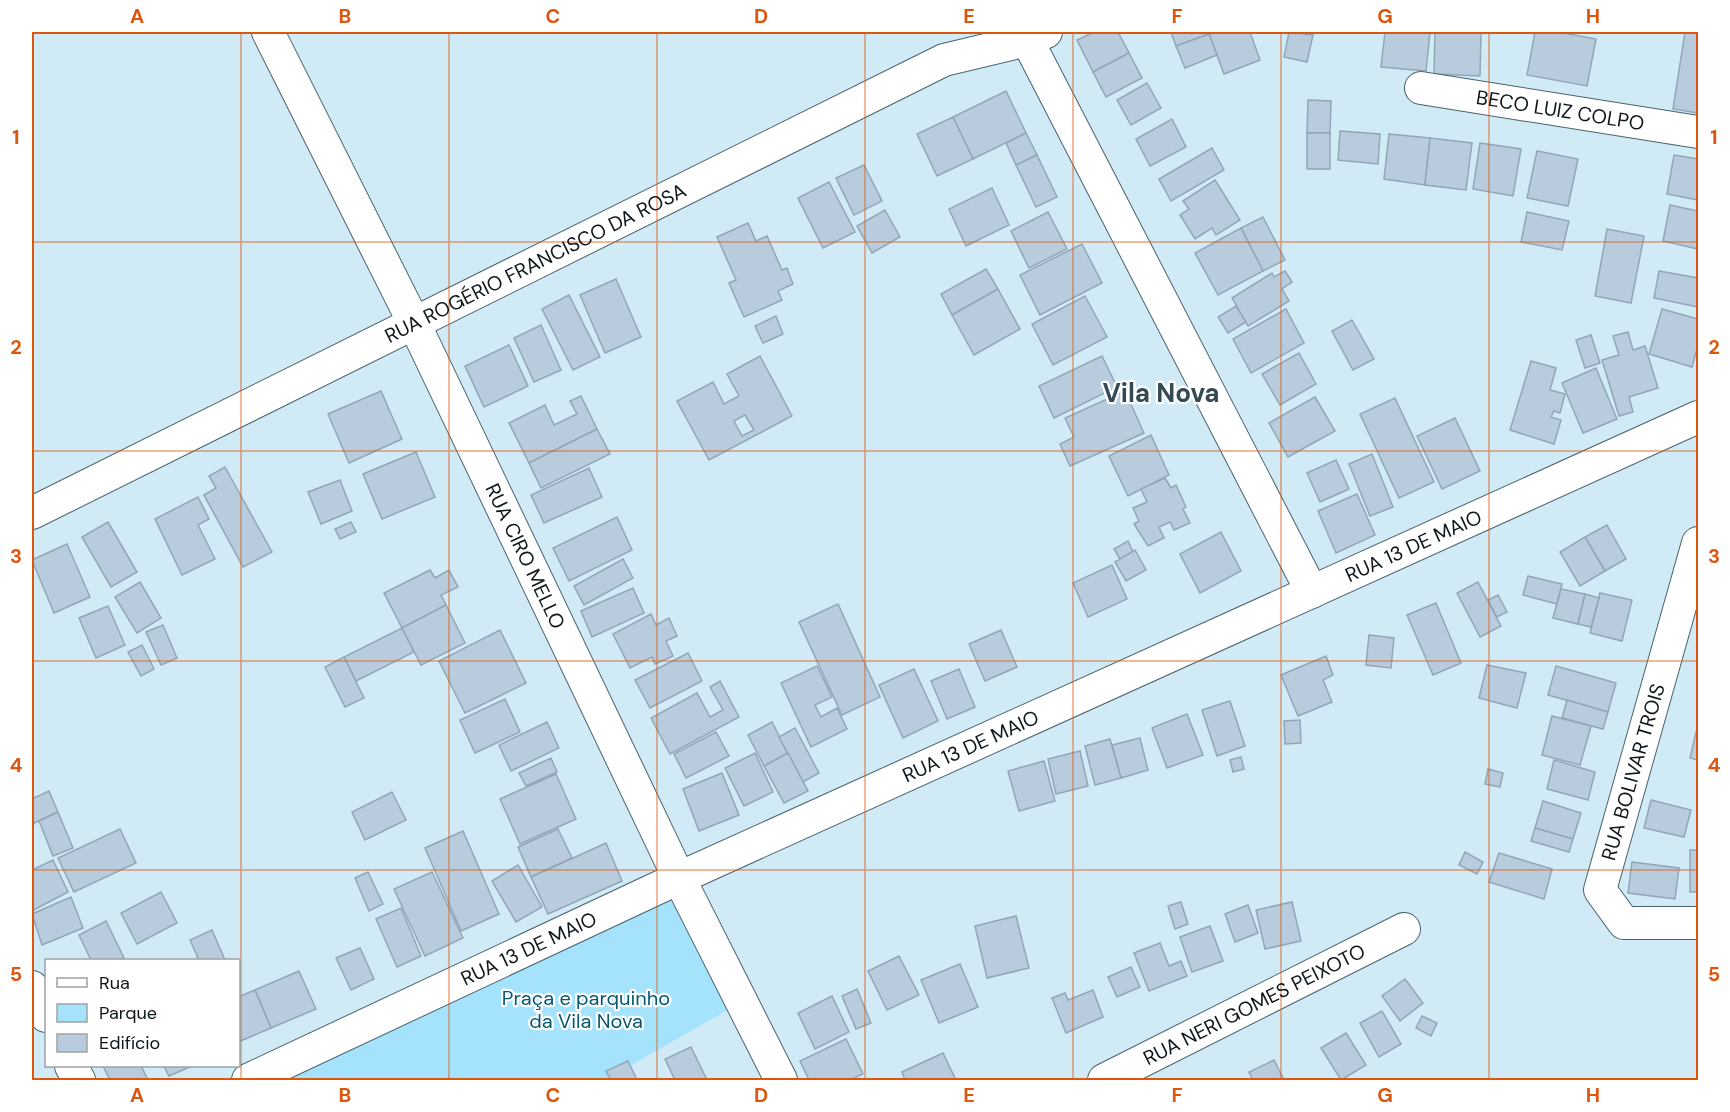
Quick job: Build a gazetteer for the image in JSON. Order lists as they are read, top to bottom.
{
  "streets": {
    "street": [
      "BECO LUIZ COLPO",
      "RUA ROGÉRIO FRANCISCO DA ROSA",
      "RUA 13 DE MAIO",
      "RUA CIRO MELLO",
      "RUA BOLIVAR TROIS",
      "RUA NERI GOMES PEIXOTO"
    ]
  },
  "crossings": [
    ["RUA ROGÉRIO FRANCISCO DA ROSA", "RUA CIRO MELLO"],
    ["RUA 13 DE MAIO", "RUA CIRO MELLO"]
  ],
  "districts": ["Vila Nova"],
  "parks": ["Praça e parquinho da Vila Nova"],
  "legend": ["Rua", "Parque", "Edifício"],
  "grid": {
    "columns": [
      "A",
      "B",
      "C",
      "D",
      "E",
      "F",
      "G",
      "H"
    ],
    "rows": [
      "1",
      "2",
      "3",
      "4",
      "5"
    ]
  }
}
